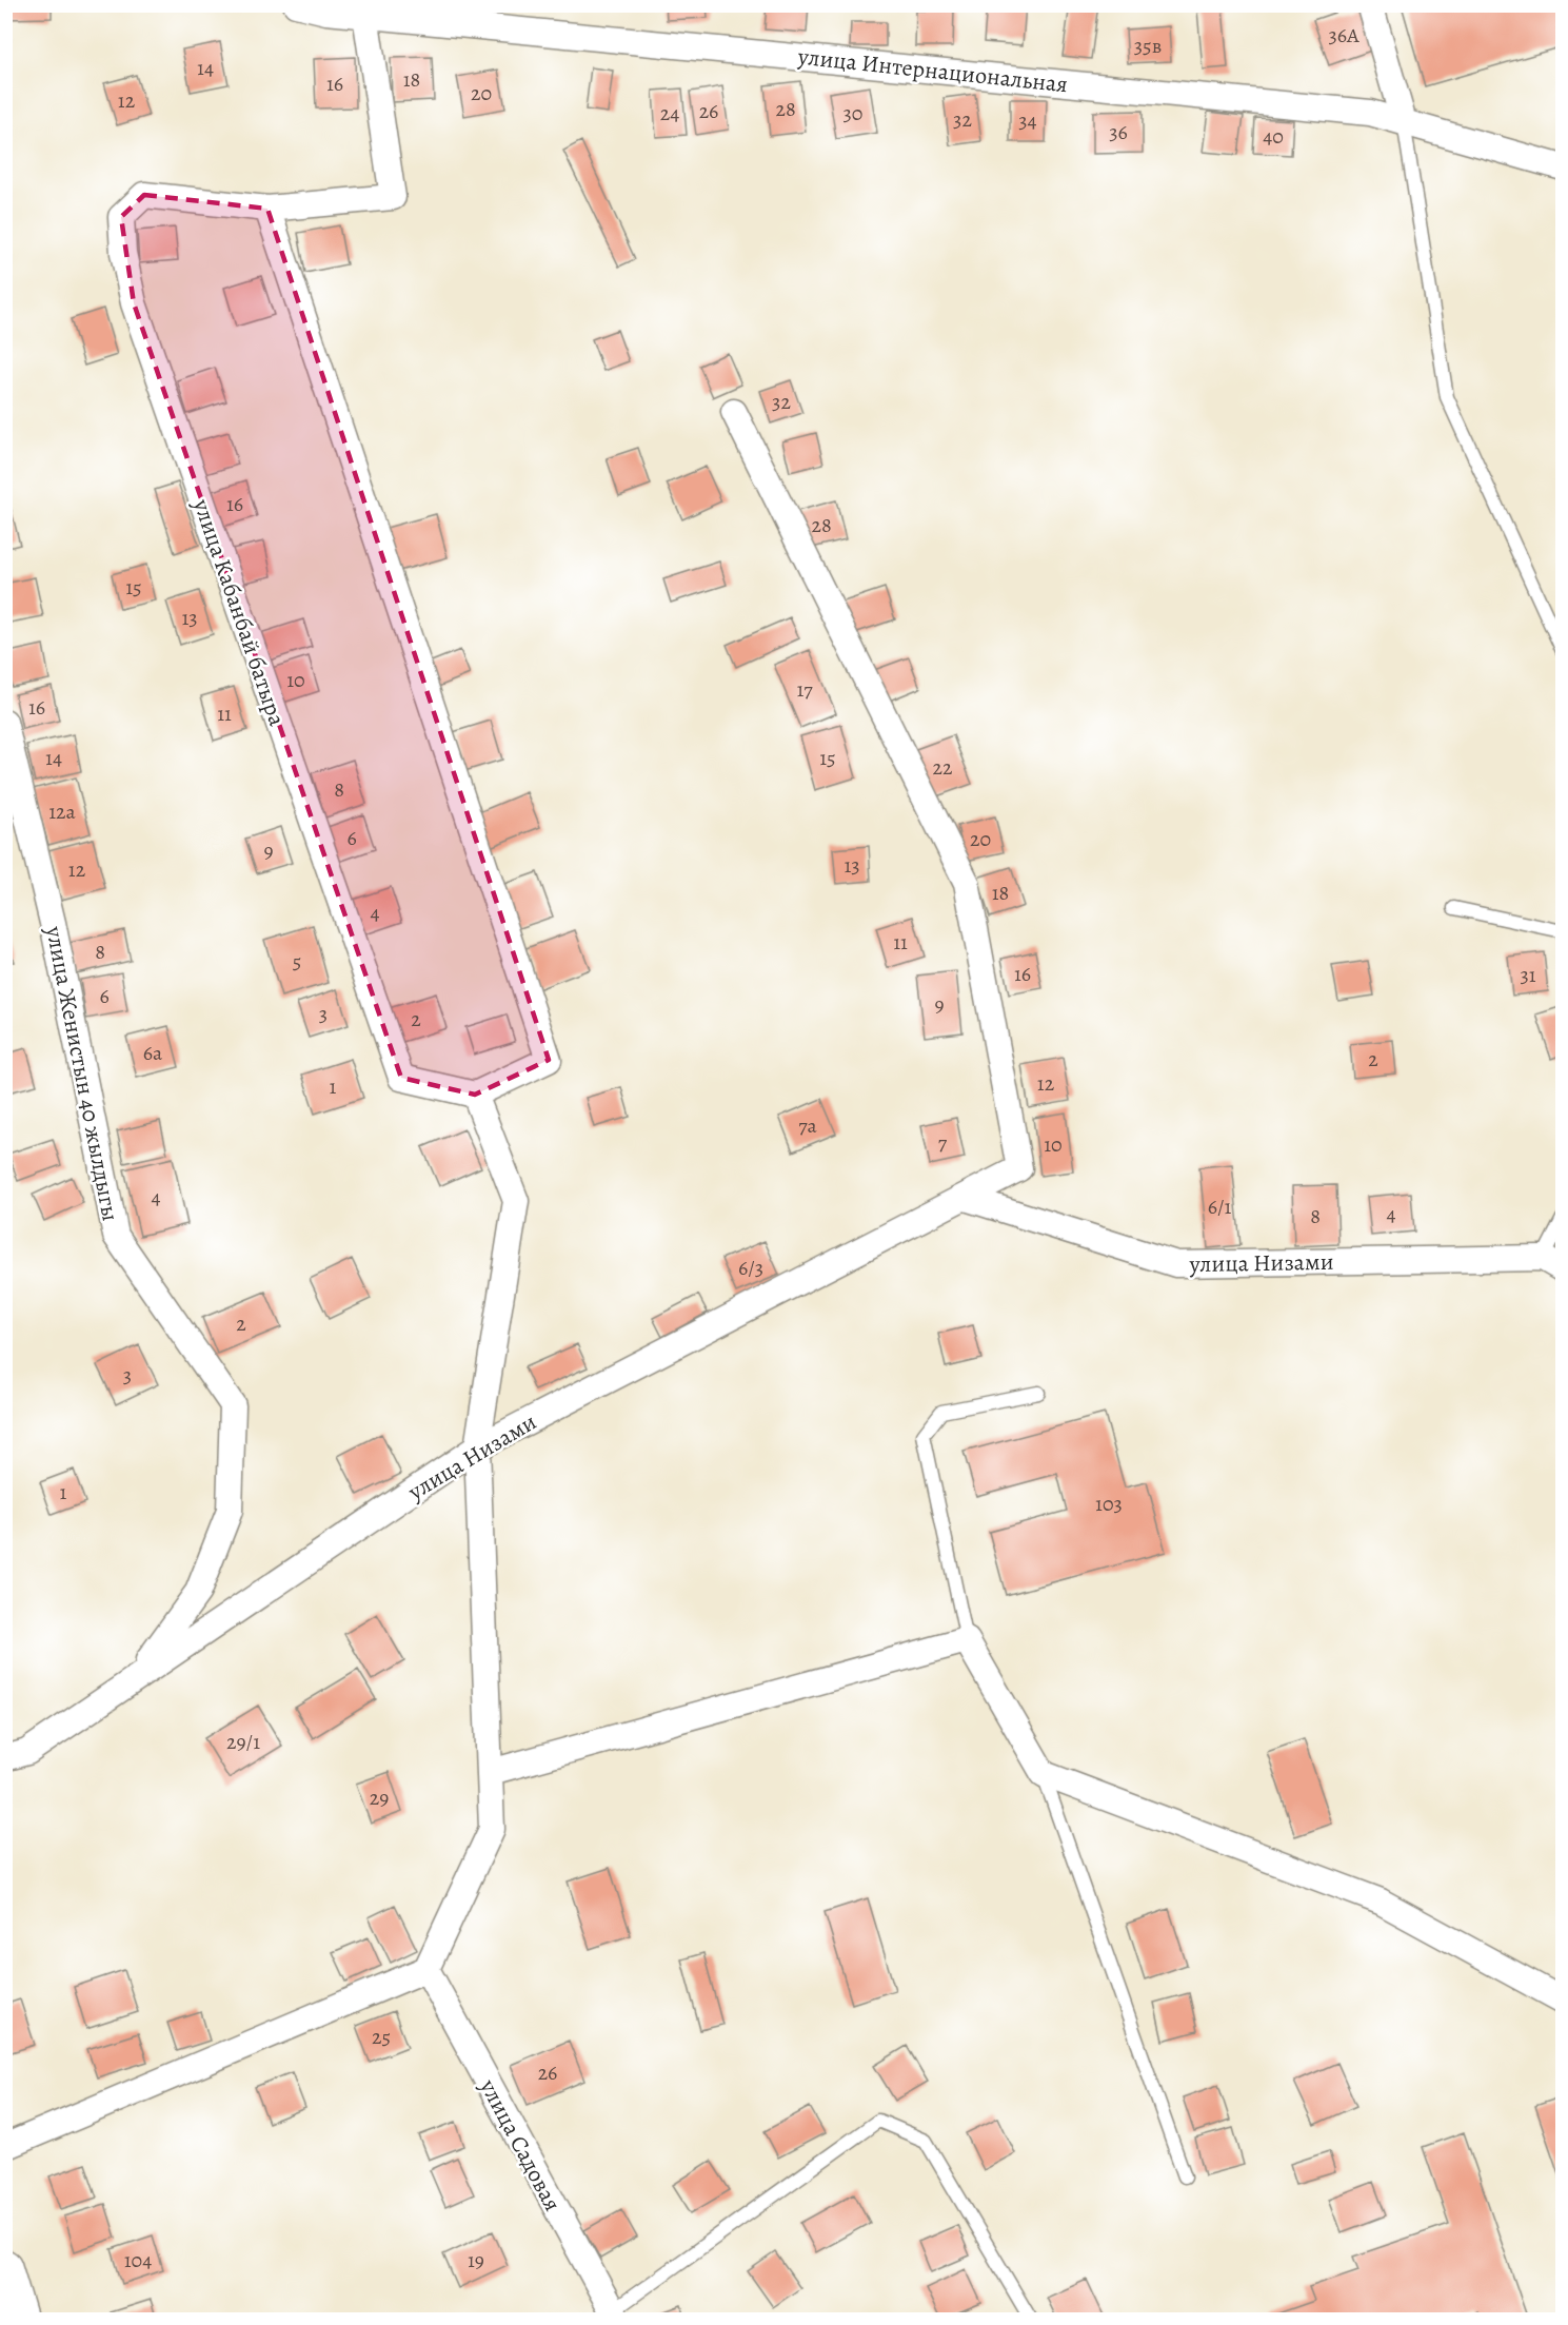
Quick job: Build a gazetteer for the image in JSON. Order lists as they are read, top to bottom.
{
  "streets": {
    "street": [
      "улица Интернациональная",
      "улица Кабанбай батыра",
      "улица Женистын 40 жылдыгы",
      "улица Низами",
      "улица Садовая"
    ]
  },
  "crossings": [
    ["улица Интернациональная", "улица Кабанбай батыра"],
    ["улица Женистын 40 жылдыгы", "улица Низами"]
  ],
  "house_numbers": [
    "36А",
    "35в",
    "14",
    "18",
    "16",
    "20",
    "12",
    "28",
    "26",
    "24",
    "30",
    "32",
    "34",
    "36",
    "40",
    "32",
    "16",
    "28",
    "15",
    "13",
    "10",
    "17",
    "16",
    "11",
    "14",
    "15",
    "22",
    "8",
    "12а",
    "6",
    "20",
    "9",
    "13",
    "12",
    "18",
    "4",
    "11",
    "8",
    "5",
    "16",
    "31",
    "6",
    "9",
    "3",
    "2",
    "6а",
    "2",
    "12",
    "1",
    "7а",
    "7",
    "10",
    "4",
    "6/1",
    "4",
    "8",
    "6/3",
    "2",
    "3",
    "1",
    "103",
    "29/1",
    "29",
    "25",
    "26",
    "104",
    "19"
  ]
}
